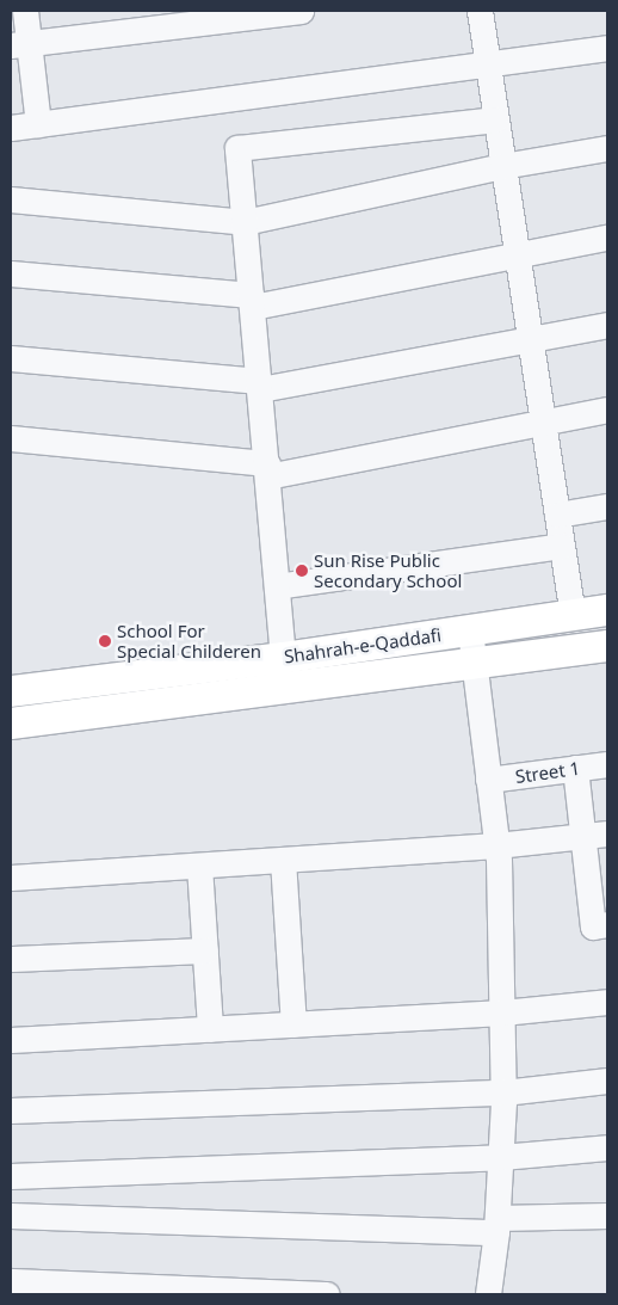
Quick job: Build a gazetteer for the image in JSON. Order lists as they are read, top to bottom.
{
  "streets": {
    "main road": ["Shahrah-e-Qaddafi"],
    "street": ["Street 1"]
  },
  "places": ["Sun Rise Public Secondary School", "School For Special Childeren"]
}
